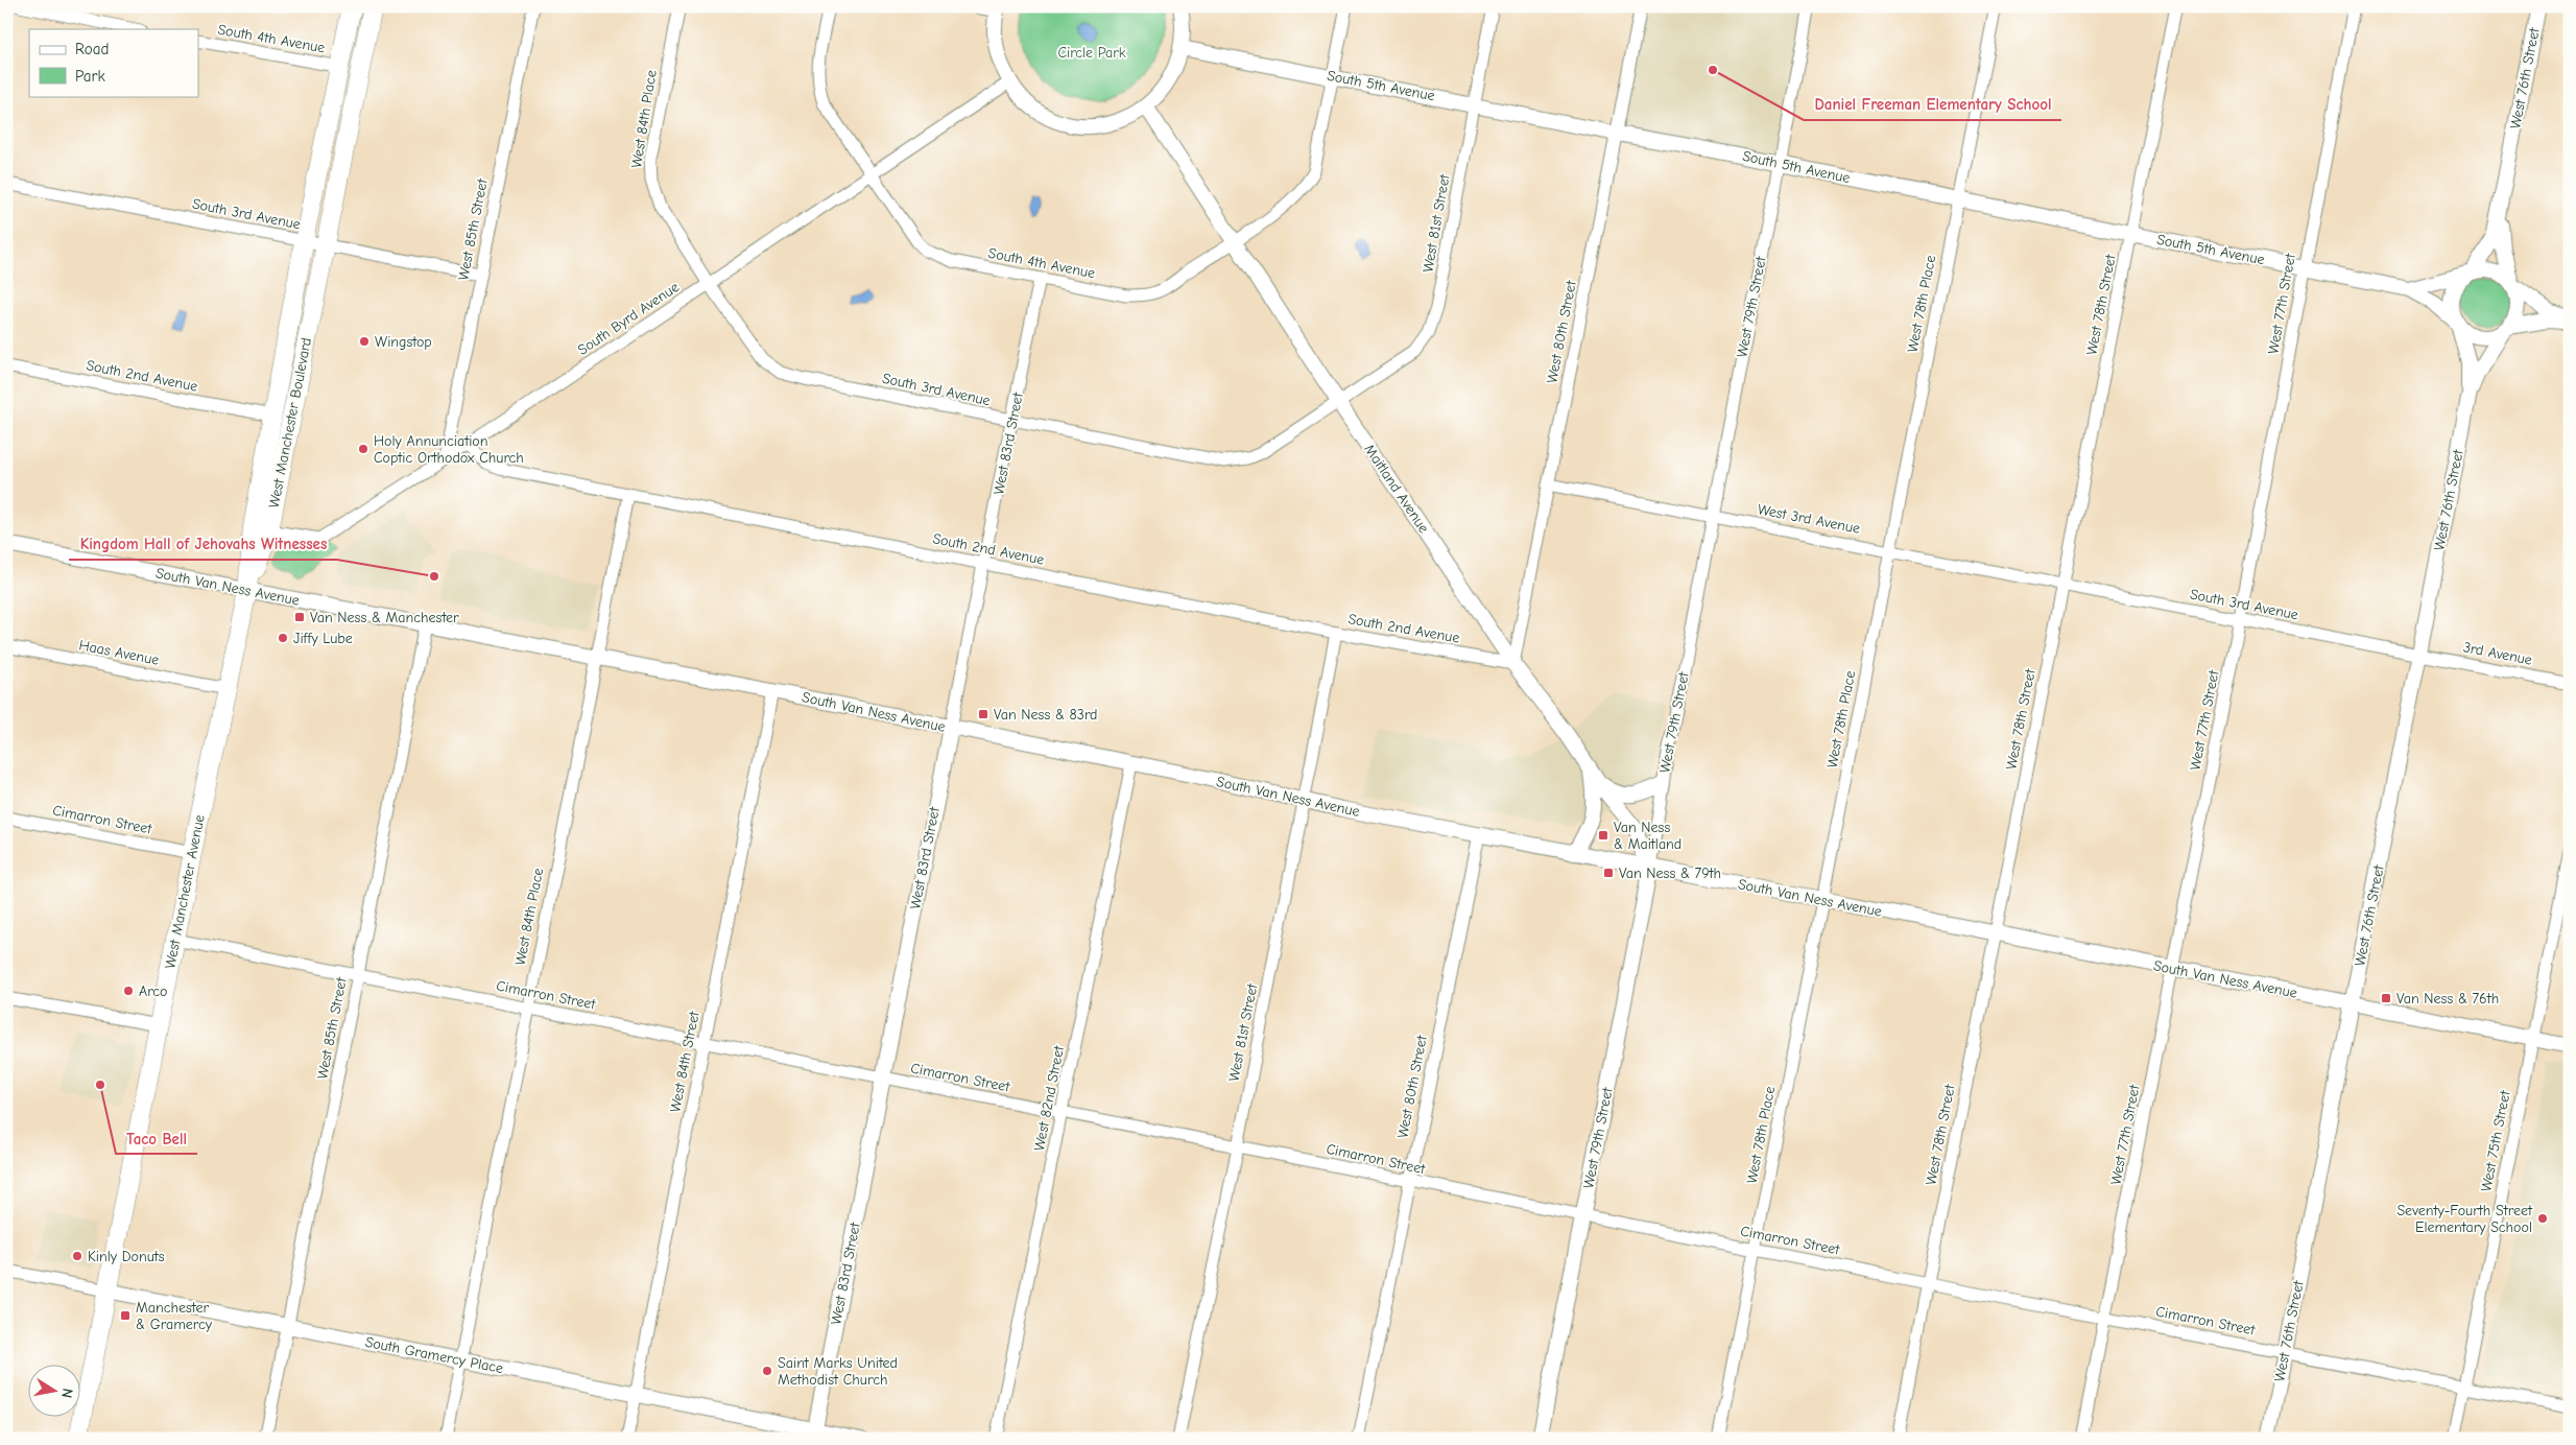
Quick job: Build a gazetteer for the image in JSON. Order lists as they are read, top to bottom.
{
  "streets": {
    "main road": ["West Manchester Boulevard", "West Manchester Avenue"],
    "street": [
      "South 4th Avenue",
      "West 76th Street",
      "South 5th Avenue",
      "West 84th Place",
      "South 3rd Avenue",
      "West 81st Street",
      "West 85th Street",
      "West 78th Place",
      "West 77th Street",
      "West 78th Street",
      "West 79th Street",
      "South Byrd Avenue",
      "West 80th Street",
      "South 2nd Avenue",
      "West 83rd Street",
      "Maitland Avenue",
      "West 3rd Avenue",
      "South Van Ness Avenue",
      "Haas Avenue",
      "3rd Avenue",
      "Cimarron Street",
      "West 84th Street",
      "West 82nd Street",
      "West 75th Street",
      "South Gramercy Place"
    ]
  },
  "crossings": [
    ["South 4th Avenue", "South Byrd Avenue"],
    ["South 4th Avenue", "West Manchester Boulevard"],
    ["South 4th Avenue", "West 83rd Street"],
    ["South 4th Avenue", "Maitland Avenue"],
    ["West 76th Street", "South 5th Avenue"],
    ["West 76th Street", "South 3rd Avenue"],
    ["West 76th Street", "South Van Ness Avenue"],
    ["West 76th Street", "3rd Avenue"],
    ["West 76th Street", "Cimarron Street"],
    ["South 5th Avenue", "West 81st Street"],
    ["South 5th Avenue", "West 78th Place"],
    ["South 5th Avenue", "West 77th Street"],
    ["South 5th Avenue", "West 78th Street"],
    ["South 5th Avenue", "West 79th Street"],
    ["South 5th Avenue", "West 80th Street"],
    ["West 84th Place", "South 3rd Avenue"],
    ["West 84th Place", "South Byrd Avenue"],
    ["West 84th Place", "South 2nd Avenue"],
    ["West 84th Place", "South Van Ness Avenue"],
    ["West 84th Place", "Cimarron Street"],
    ["West 84th Place", "South Gramercy Place"],
    ["South 3rd Avenue", "West 81st Street"],
    ["South 3rd Avenue", "West 85th Street"],
    ["South 3rd Avenue", "West 77th Street"],
    ["South 3rd Avenue", "West 78th Street"],
    ["South 3rd Avenue", "South Byrd Avenue"],
    ["South 3rd Avenue", "West Manchester Boulevard"],
    ["South 3rd Avenue", "West 83rd Street"],
    ["South 3rd Avenue", "Maitland Avenue"],
    ["South 3rd Avenue", "West 3rd Avenue"],
    ["South 3rd Avenue", "3rd Avenue"],
    ["West 81st Street", "South 2nd Avenue"],
    ["West 81st Street", "Maitland Avenue"],
    ["West 81st Street", "South Van Ness Avenue"],
    ["West 81st Street", "Cimarron Street"],
    ["West 85th Street", "South Byrd Avenue"],
    ["West 85th Street", "South Van Ness Avenue"],
    ["West 85th Street", "Cimarron Street"],
    ["West 85th Street", "South Gramercy Place"],
    ["West 78th Place", "West 3rd Avenue"],
    ["West 78th Place", "South Van Ness Avenue"],
    ["West 78th Place", "Cimarron Street"],
    ["West 77th Street", "South Van Ness Avenue"],
    ["West 77th Street", "Cimarron Street"],
    ["West 78th Street", "West 3rd Avenue"],
    ["West 78th Street", "South Van Ness Avenue"],
    ["West 78th Street", "Cimarron Street"],
    ["West 79th Street", "Maitland Avenue"],
    ["West 79th Street", "West 3rd Avenue"],
    ["West 79th Street", "South Van Ness Avenue"],
    ["West 79th Street", "Cimarron Street"],
    ["South Byrd Avenue", "South 2nd Avenue"],
    ["South Byrd Avenue", "West Manchester Boulevard"],
    ["West 80th Street", "South 2nd Avenue"],
    ["West 80th Street", "Maitland Avenue"],
    ["West 80th Street", "West 3rd Avenue"],
    ["West 80th Street", "South Van Ness Avenue"],
    ["West 80th Street", "Cimarron Street"],
    ["South 2nd Avenue", "West Manchester Boulevard"],
    ["South 2nd Avenue", "West 83rd Street"],
    ["South 2nd Avenue", "Maitland Avenue"],
    ["West Manchester Boulevard", "South Van Ness Avenue"],
    ["West Manchester Boulevard", "West Manchester Avenue"],
    ["West 83rd Street", "South Van Ness Avenue"],
    ["West 83rd Street", "Cimarron Street"],
    ["West 83rd Street", "South Gramercy Place"],
    ["Maitland Avenue", "South Van Ness Avenue"],
    ["South Van Ness Avenue", "West Manchester Avenue"],
    ["South Van Ness Avenue", "West 84th Street"],
    ["South Van Ness Avenue", "West 82nd Street"],
    ["South Van Ness Avenue", "West 75th Street"],
    ["Haas Avenue", "West Manchester Avenue"],
    ["Cimarron Street", "West Manchester Avenue"],
    ["Cimarron Street", "West 84th Street"],
    ["Cimarron Street", "West 82nd Street"],
    ["Cimarron Street", "West 75th Street"],
    ["West Manchester Avenue", "South Gramercy Place"],
    ["West 84th Street", "South Gramercy Place"]
  ],
  "parks": ["Circle Park"],
  "places": {
    "other": [
      "Daniel Freeman Elementary School",
      "Wingstop",
      "Holy Annunciation Coptic Orthodox Church",
      "Kingdom Hall of Jehovahs Witnesses",
      "Jiffy Lube",
      "Arco",
      "Taco Bell",
      "Seventy-Fourth Street Elementary School",
      "Kinly Donuts",
      "Saint Marks United Methodist Church"
    ],
    "transit": [
      "Van Ness & Manchester",
      "Van Ness & 83rd",
      "Van Ness & Maitland",
      "Van Ness & 79th",
      "Van Ness & 76th",
      "Manchester & Gramercy"
    ]
  },
  "legend": ["Road", "Park"],
  "north": "right"
}
